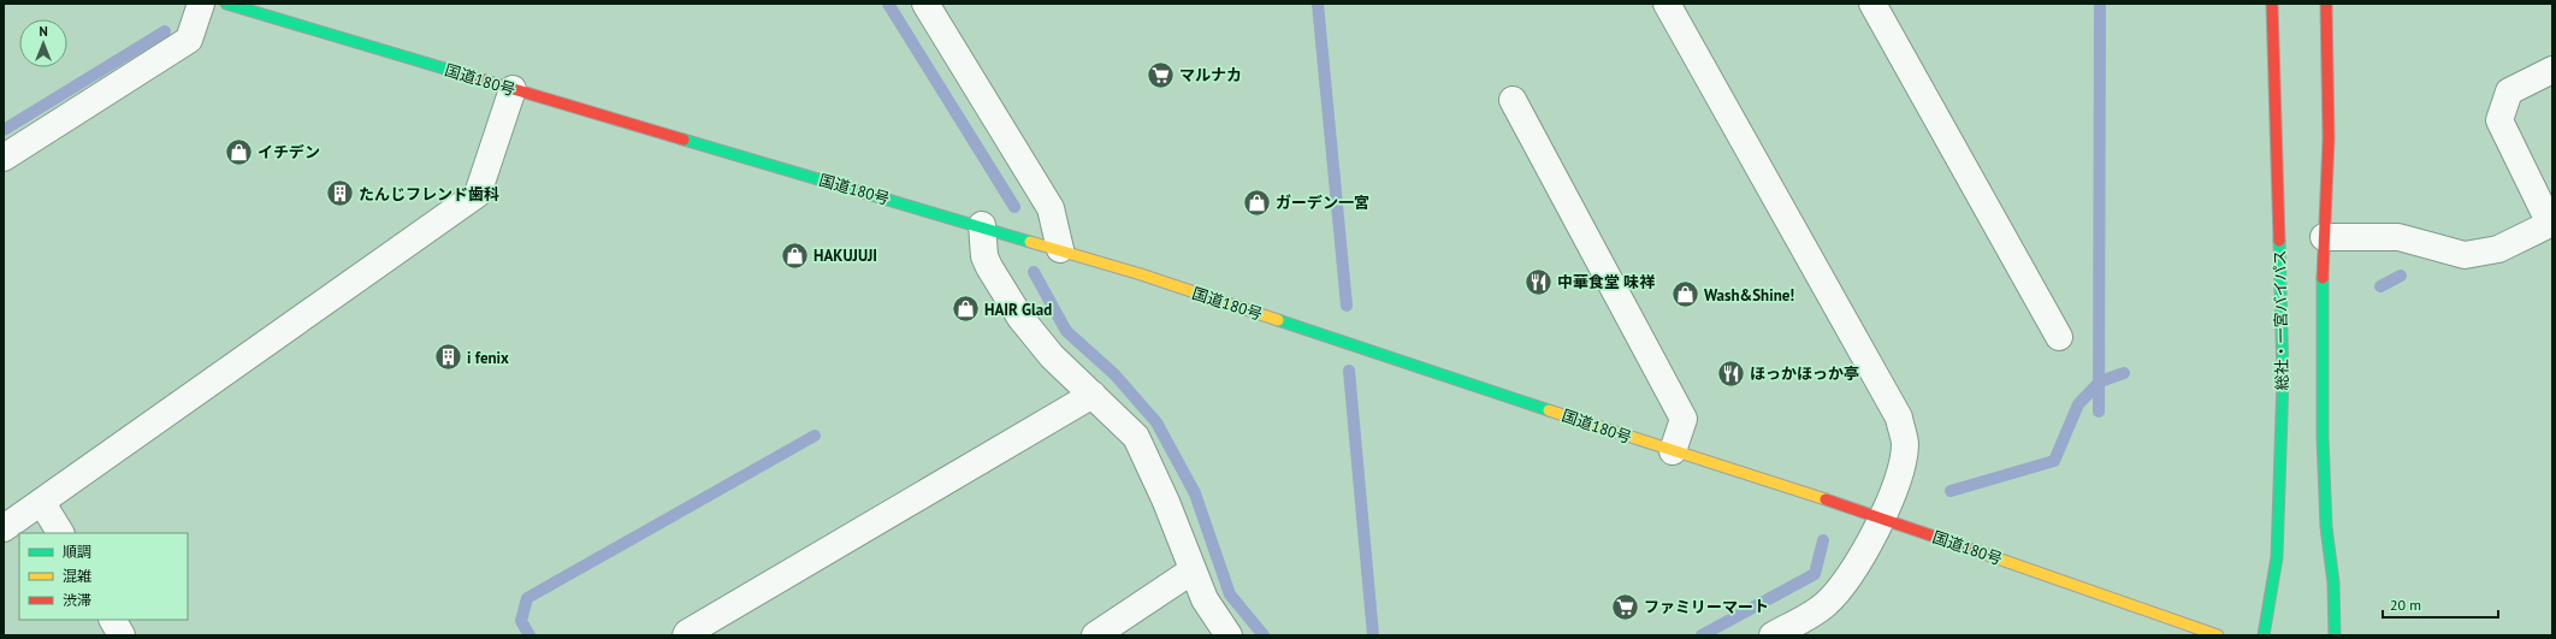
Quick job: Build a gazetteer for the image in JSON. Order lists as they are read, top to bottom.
{
  "streets": {
    "highway": ["国道180号", "総社・一宮バイパス"]
  },
  "places": {
    "supermarket": ["マルナカ", "ファミリーマート"],
    "shop": [
      "イチデン",
      "ガーデン一宮",
      "HAKUJUJI",
      "Wash&Shine!",
      "HAIR Glad"
    ],
    "building": ["たんじフレンド歯科", "i fenix"],
    "restaurant": ["中華食堂 味祥", "ほっかほっか亭"]
  },
  "legend": ["順調", "混雑", "渋滞"],
  "scale_bar": "20 m",
  "north": "top"
}
